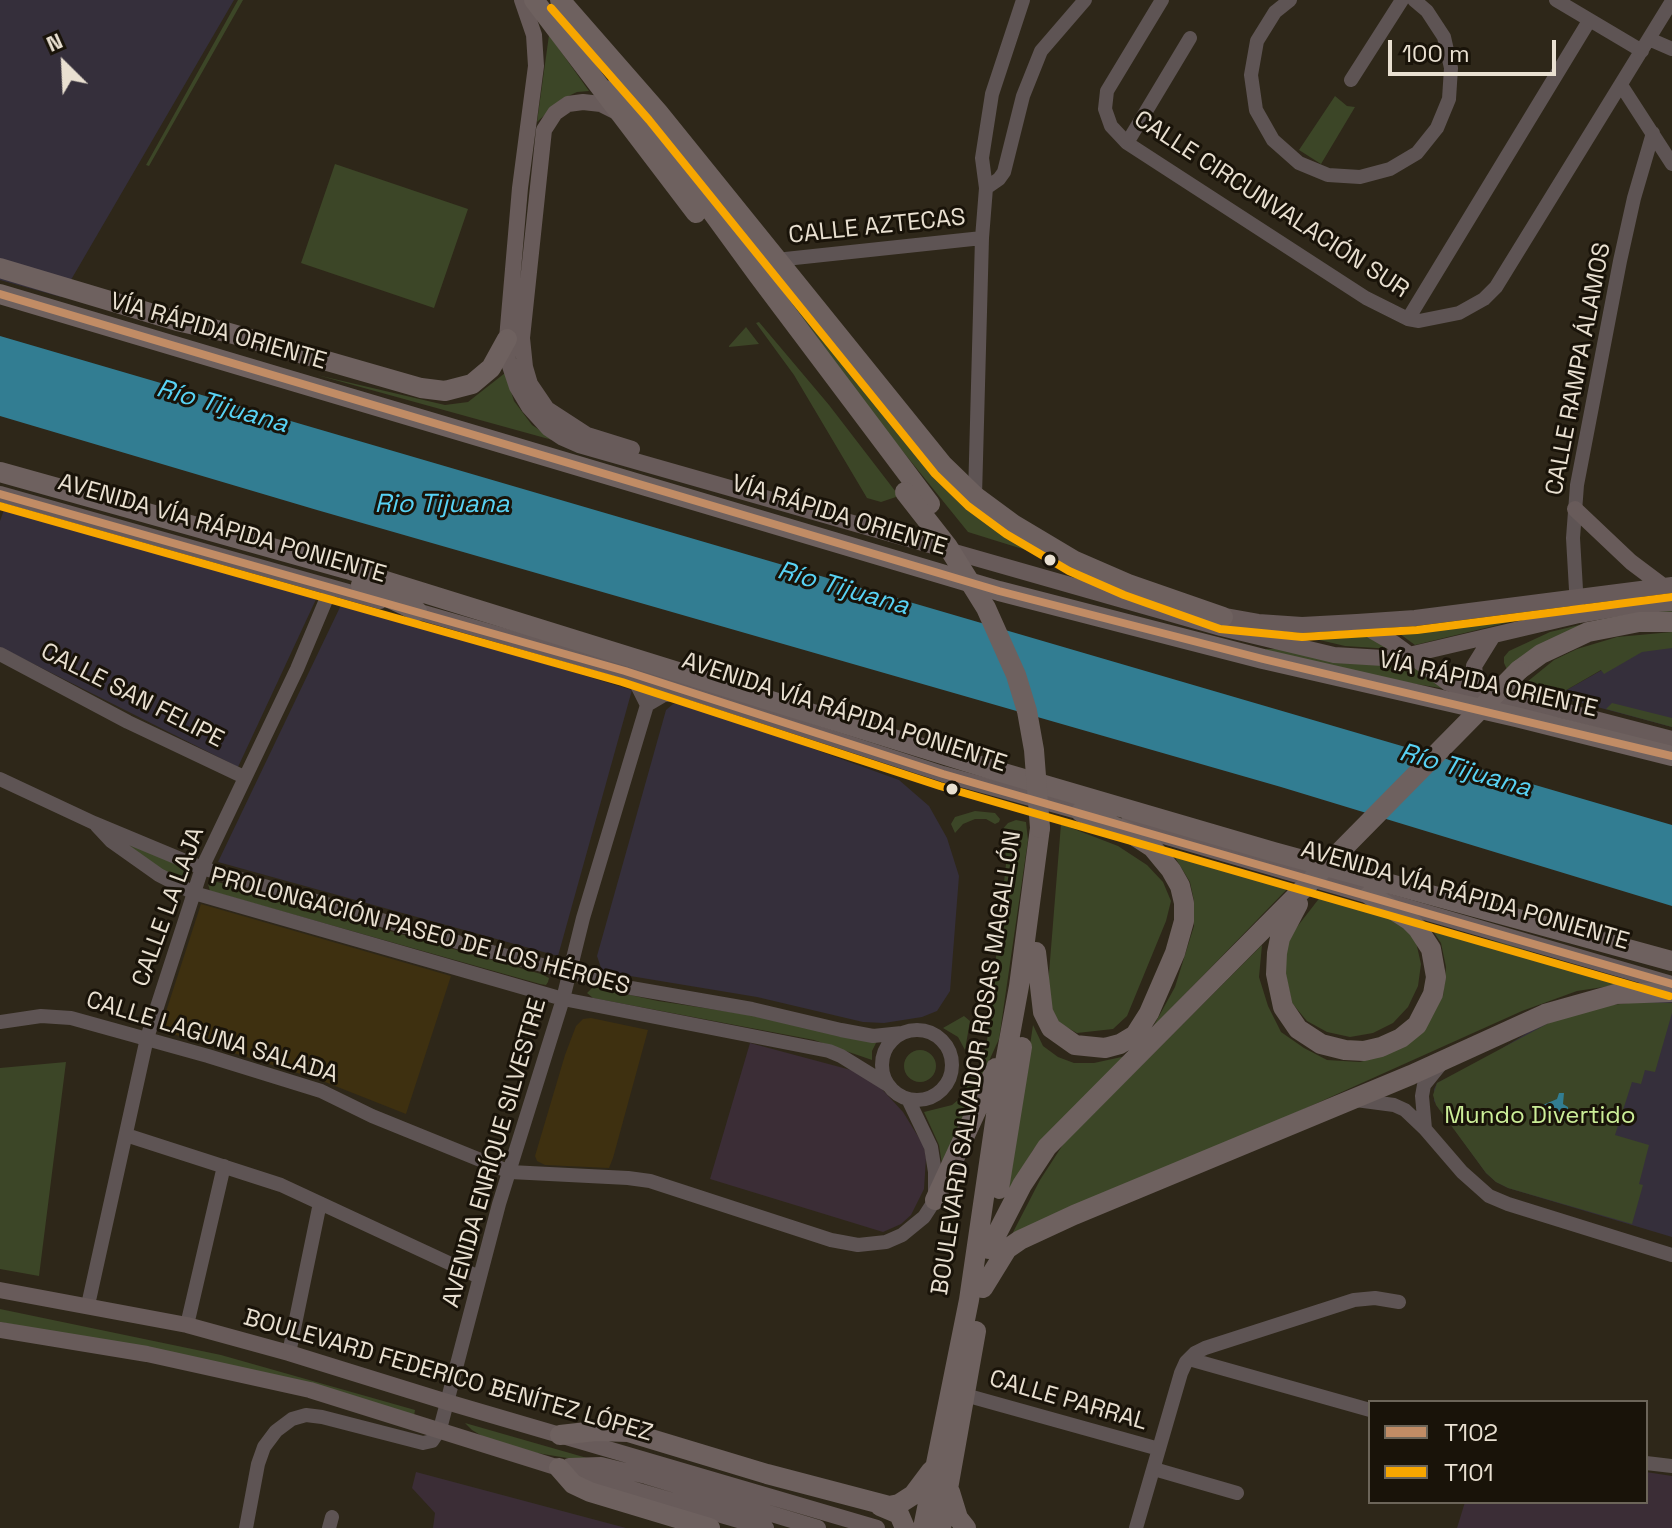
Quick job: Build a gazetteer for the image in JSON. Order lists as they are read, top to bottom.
{
  "streets": {
    "highway": ["VÍA RÁPIDA ORIENTE", "AVENIDA VÍA RÁPIDA PONIENTE", "BOULEVARD SALVADOR ROSAS MAGALLÓN"],
    "main road": ["BOULEVARD FEDERICO BENÍTEZ LÓPEZ"],
    "street": [
      "CALLE CIRCUNVALACIÓN SUR",
      "CALLE AZTECAS",
      "CALLE RAMPA ÁLAMOS",
      "CALLE SAN FELIPE",
      "CALLE LA LAJA",
      "PROLONGACIÓN PASEO DE LOS HÉROES",
      "CALLE LAGUNA SALADA",
      "AVENIDA ENRÍQUE SILVESTRE",
      "CALLE PARRAL"
    ]
  },
  "crossings": [
    ["AVENIDA VÍA RÁPIDA PONIENTE", "CALLE LA LAJA"],
    ["CALLE SAN FELIPE", "CALLE LA LAJA"],
    ["CALLE LA LAJA", "PROLONGACIÓN PASEO DE LOS HÉROES"],
    ["CALLE LA LAJA", "CALLE LAGUNA SALADA"],
    ["CALLE LA LAJA", "BOULEVARD FEDERICO BENÍTEZ LÓPEZ"],
    ["PROLONGACIÓN PASEO DE LOS HÉROES", "AVENIDA ENRÍQUE SILVESTRE"],
    ["CALLE LAGUNA SALADA", "AVENIDA ENRÍQUE SILVESTRE"],
    ["BOULEVARD SALVADOR ROSAS MAGALLÓN", "CALLE PARRAL"],
    ["AVENIDA ENRÍQUE SILVESTRE", "BOULEVARD FEDERICO BENÍTEZ LÓPEZ"]
  ],
  "water": ["Río Tijuana", "Rio Tijuana"],
  "parks": ["Mundo Divertido"],
  "lines": ["transit line T101", "transit line T102"],
  "legend": ["T102", "T101"],
  "scale_bar": "100 m",
  "north": "top left"
}
